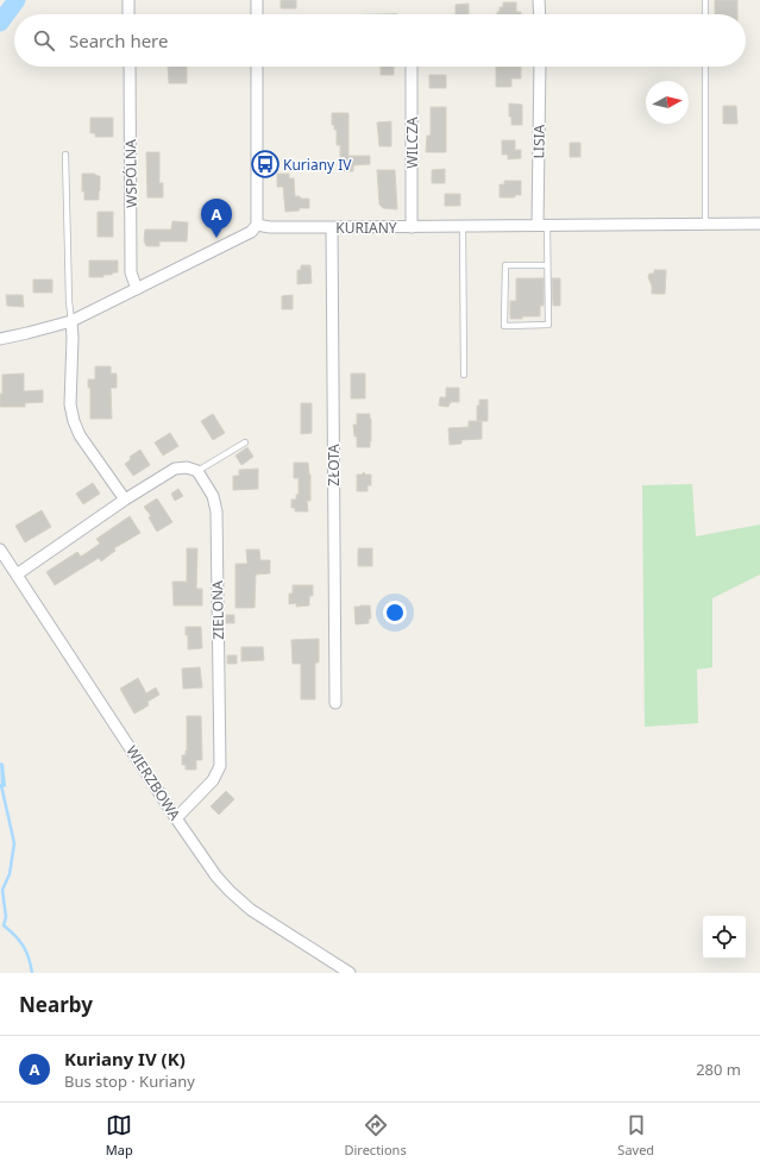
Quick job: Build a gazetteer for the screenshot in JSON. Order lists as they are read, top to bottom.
{
  "streets": {
    "street": [
      "LISIA",
      "WILCZA",
      "WSPÓLNA",
      "KURIANY",
      "ZŁOTA",
      "ZIELONA",
      "WIERZBOWA"
    ]
  },
  "crossings": [
    ["LISIA", "KURIANY"],
    ["WILCZA", "KURIANY"],
    ["KURIANY", "ZŁOTA"],
    ["ZIELONA", "WIERZBOWA"]
  ],
  "places": {
    "bus stop": ["Kuriany IV"]
  },
  "north": "right",
  "page": {
    "search": "Search here",
    "pins": "A",
    "heading": "Nearby",
    "list": [
      {
        "mark": "A",
        "name": "Kuriany IV (K)",
        "note": "Bus stop · Kuriany",
        "value": "280 m"
      }
    ],
    "nav": ["Map", "Directions", "Saved"]
  }
}
